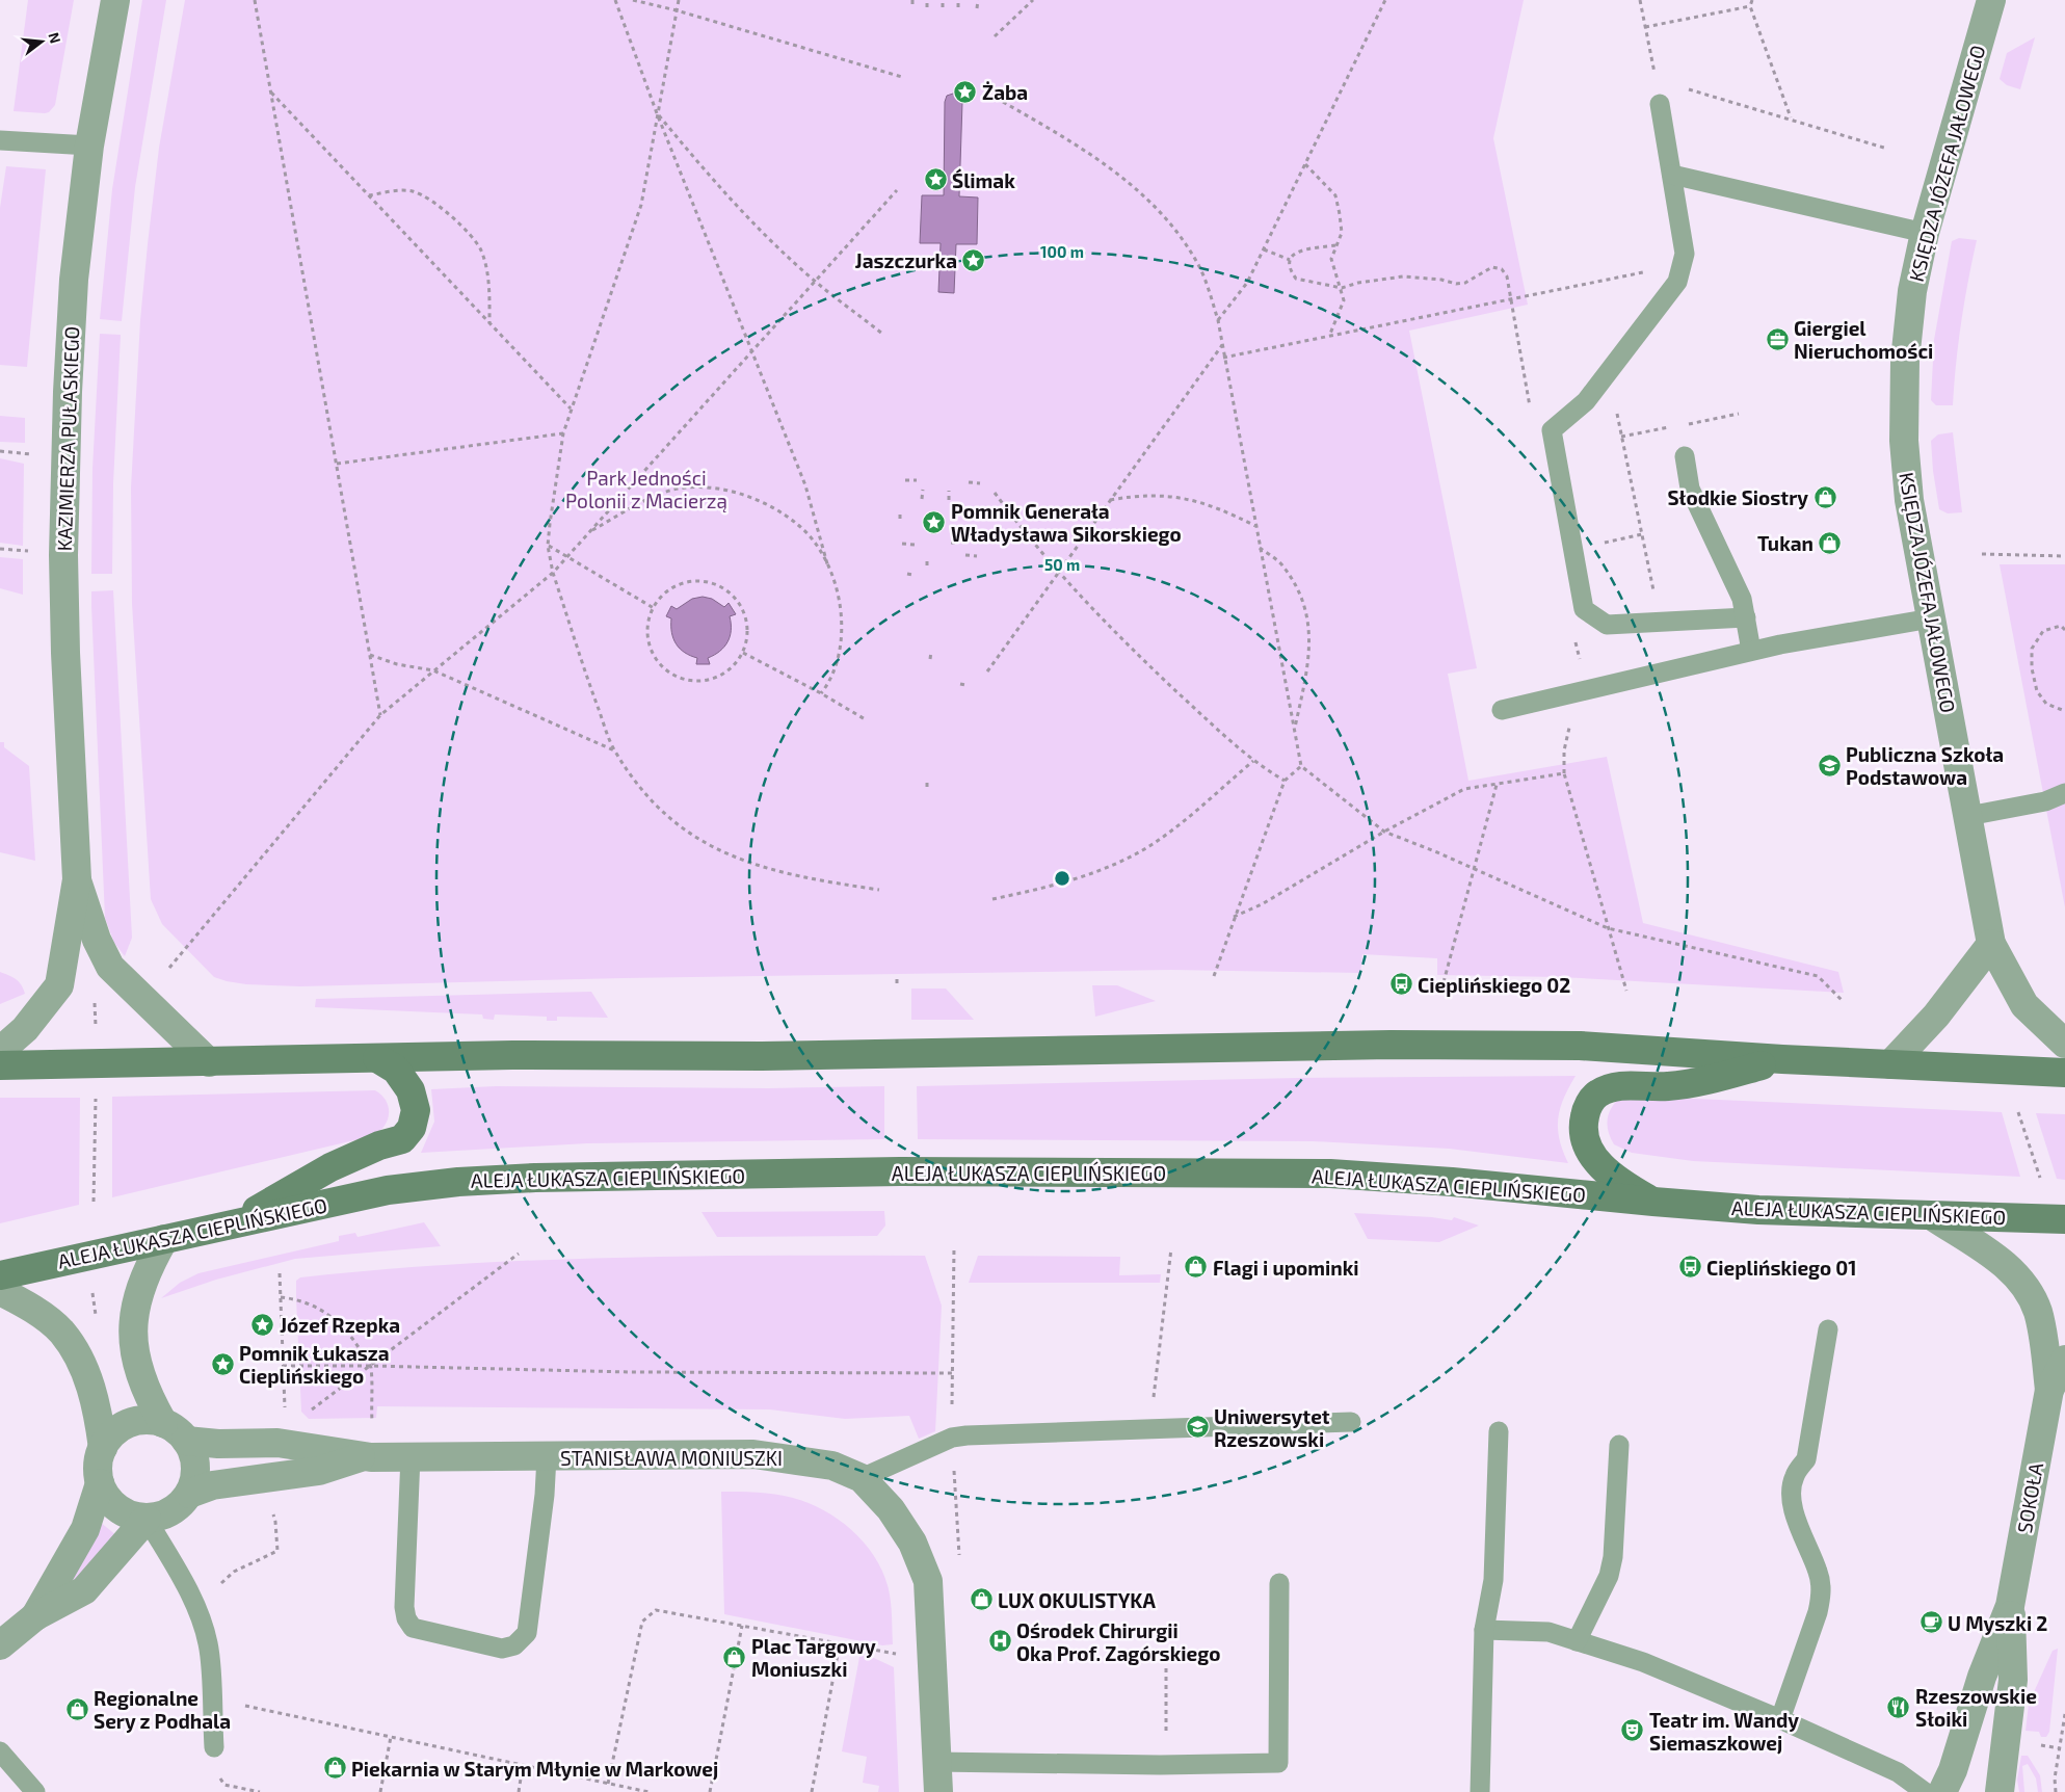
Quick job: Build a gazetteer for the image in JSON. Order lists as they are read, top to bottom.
{
  "streets": {
    "main road": ["ALEJA ŁUKASZA CIEPLIŃSKIEGO"],
    "street": [
      "KSIĘDZA JÓZEFA JAŁOWEGO",
      "KAZIMIERZA PUŁASKIEGO",
      "STANISŁAWA MONIUSZKI",
      "SOKOŁA"
    ]
  },
  "crossings": [
    ["ALEJA ŁUKASZA CIEPLIŃSKIEGO", "SOKOŁA"]
  ],
  "parks": ["Park Jedności Polonii z Macierzą"],
  "places": {
    "place": [
      "Żaba",
      "Ślimak",
      "Jaszczurka",
      "Pomnik Generała Władysława Sikorskiego",
      "Józef Rzepka",
      "Pomnik Łukasza Cieplińskiego"
    ],
    "office": ["Giergiel Nieruchomości"],
    "shop": [
      "Słodkie Siostry",
      "Tukan",
      "Flagi i upominki",
      "LUX OKULISTYKA",
      "Plac Targowy Moniuszki",
      "Regionalne Sery z Podhala",
      "Piekarnia w Starym Młynie w Markowej"
    ],
    "school or university": ["Publiczna Szkoła Podstawowa", "Uniwersytet Rzeszowski"],
    "bus stop": ["Cieplińskiego 02", "Cieplińskiego 01"],
    "cafe": ["U Myszki 2"],
    "hospital": ["Ośrodek Chirurgii Oka Prof. Zagórskiego"],
    "restaurant": ["Rzeszowskie Słoiki"],
    "theatre": ["Teatr im. Wandy Siemaszkowej"]
  },
  "north": "right",
  "rings": ["100 m", "50 m"]
}
